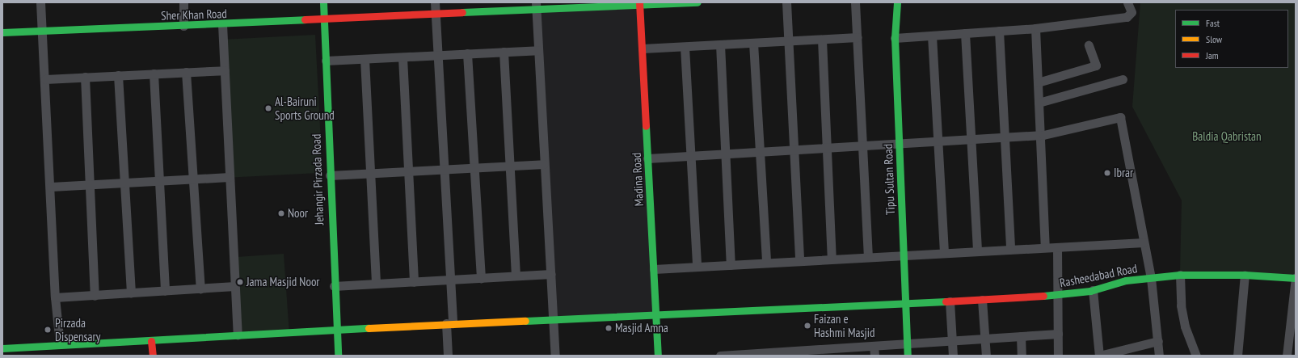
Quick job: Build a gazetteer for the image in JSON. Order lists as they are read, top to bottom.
{
  "streets": {
    "main road": [
      "Sher Khan Road",
      "Jehangir Pirzada Road",
      "Madina Road",
      "Tipu Sultan Road",
      "Rasheedabad Road"
    ]
  },
  "crossings": [
    ["Sher Khan Road", "Jehangir Pirzada Road"],
    ["Sher Khan Road", "Madina Road"],
    ["Jehangir Pirzada Road", "Rasheedabad Road"],
    ["Madina Road", "Rasheedabad Road"],
    ["Tipu Sultan Road", "Rasheedabad Road"]
  ],
  "parks": ["Baldia Qabristan"],
  "places": [
    "Al-Bairuni Sports Ground",
    "Ibrar",
    "Noor",
    "Jama Masjid Noor",
    "Faizan e Hashmi Masjid",
    "Masjid Amna",
    "Pirzada Dispensary"
  ],
  "legend": ["Fast", "Slow", "Jam"]
}
